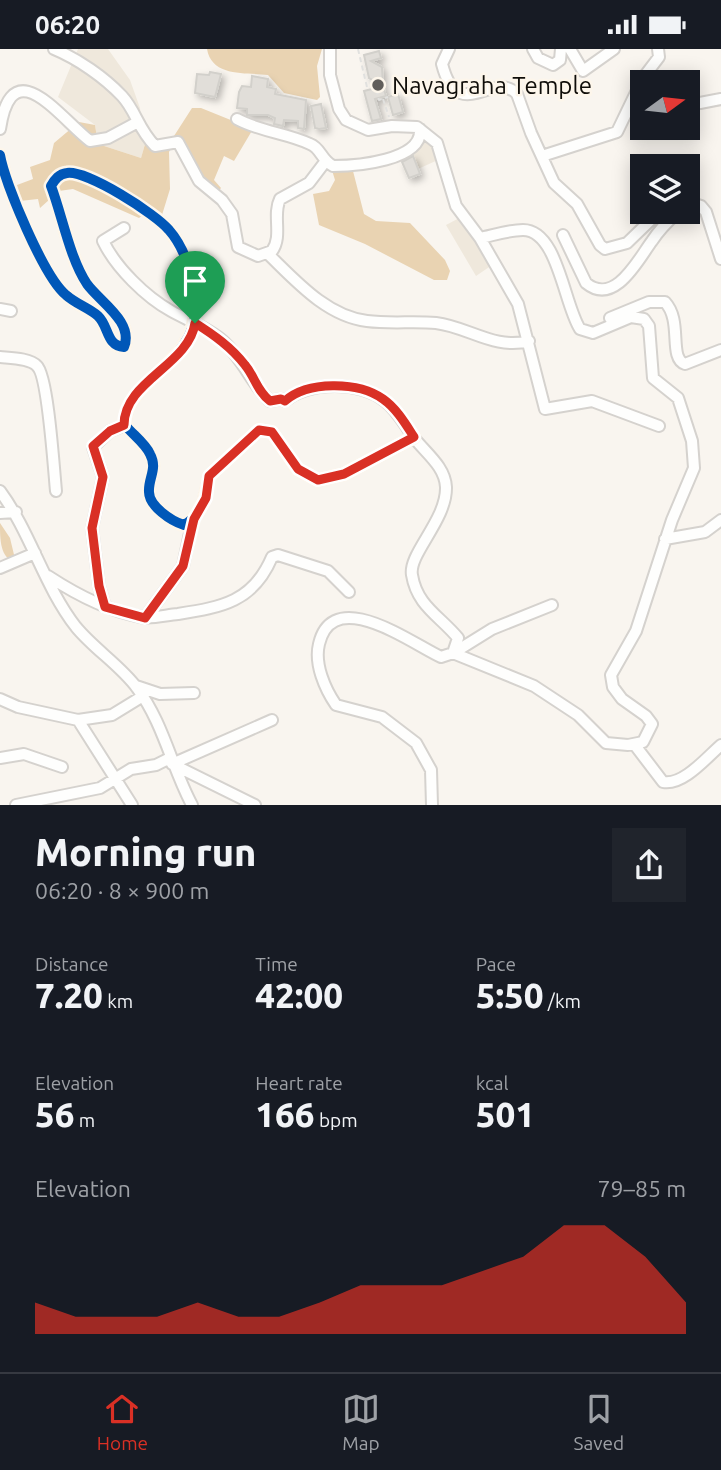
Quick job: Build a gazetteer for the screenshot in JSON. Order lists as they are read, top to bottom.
{
  "places": ["Navagraha Temple"],
  "north": "right",
  "page": {
    "status": "06:20",
    "heading": ["Morning run", "06:20 · 8 × 900 m"],
    "stats": [
      ["Distance", "7.20 km"],
      ["Time", "42:00"],
      ["Pace", "5:50 /km"],
      ["Elevation", "56 m"],
      ["Heart rate", "166 bpm"],
      ["kcal", "501"]
    ],
    "chart": ["Elevation", "79–85 m"],
    "tabs": ["Home", "Map", "Saved"]
  }
}
